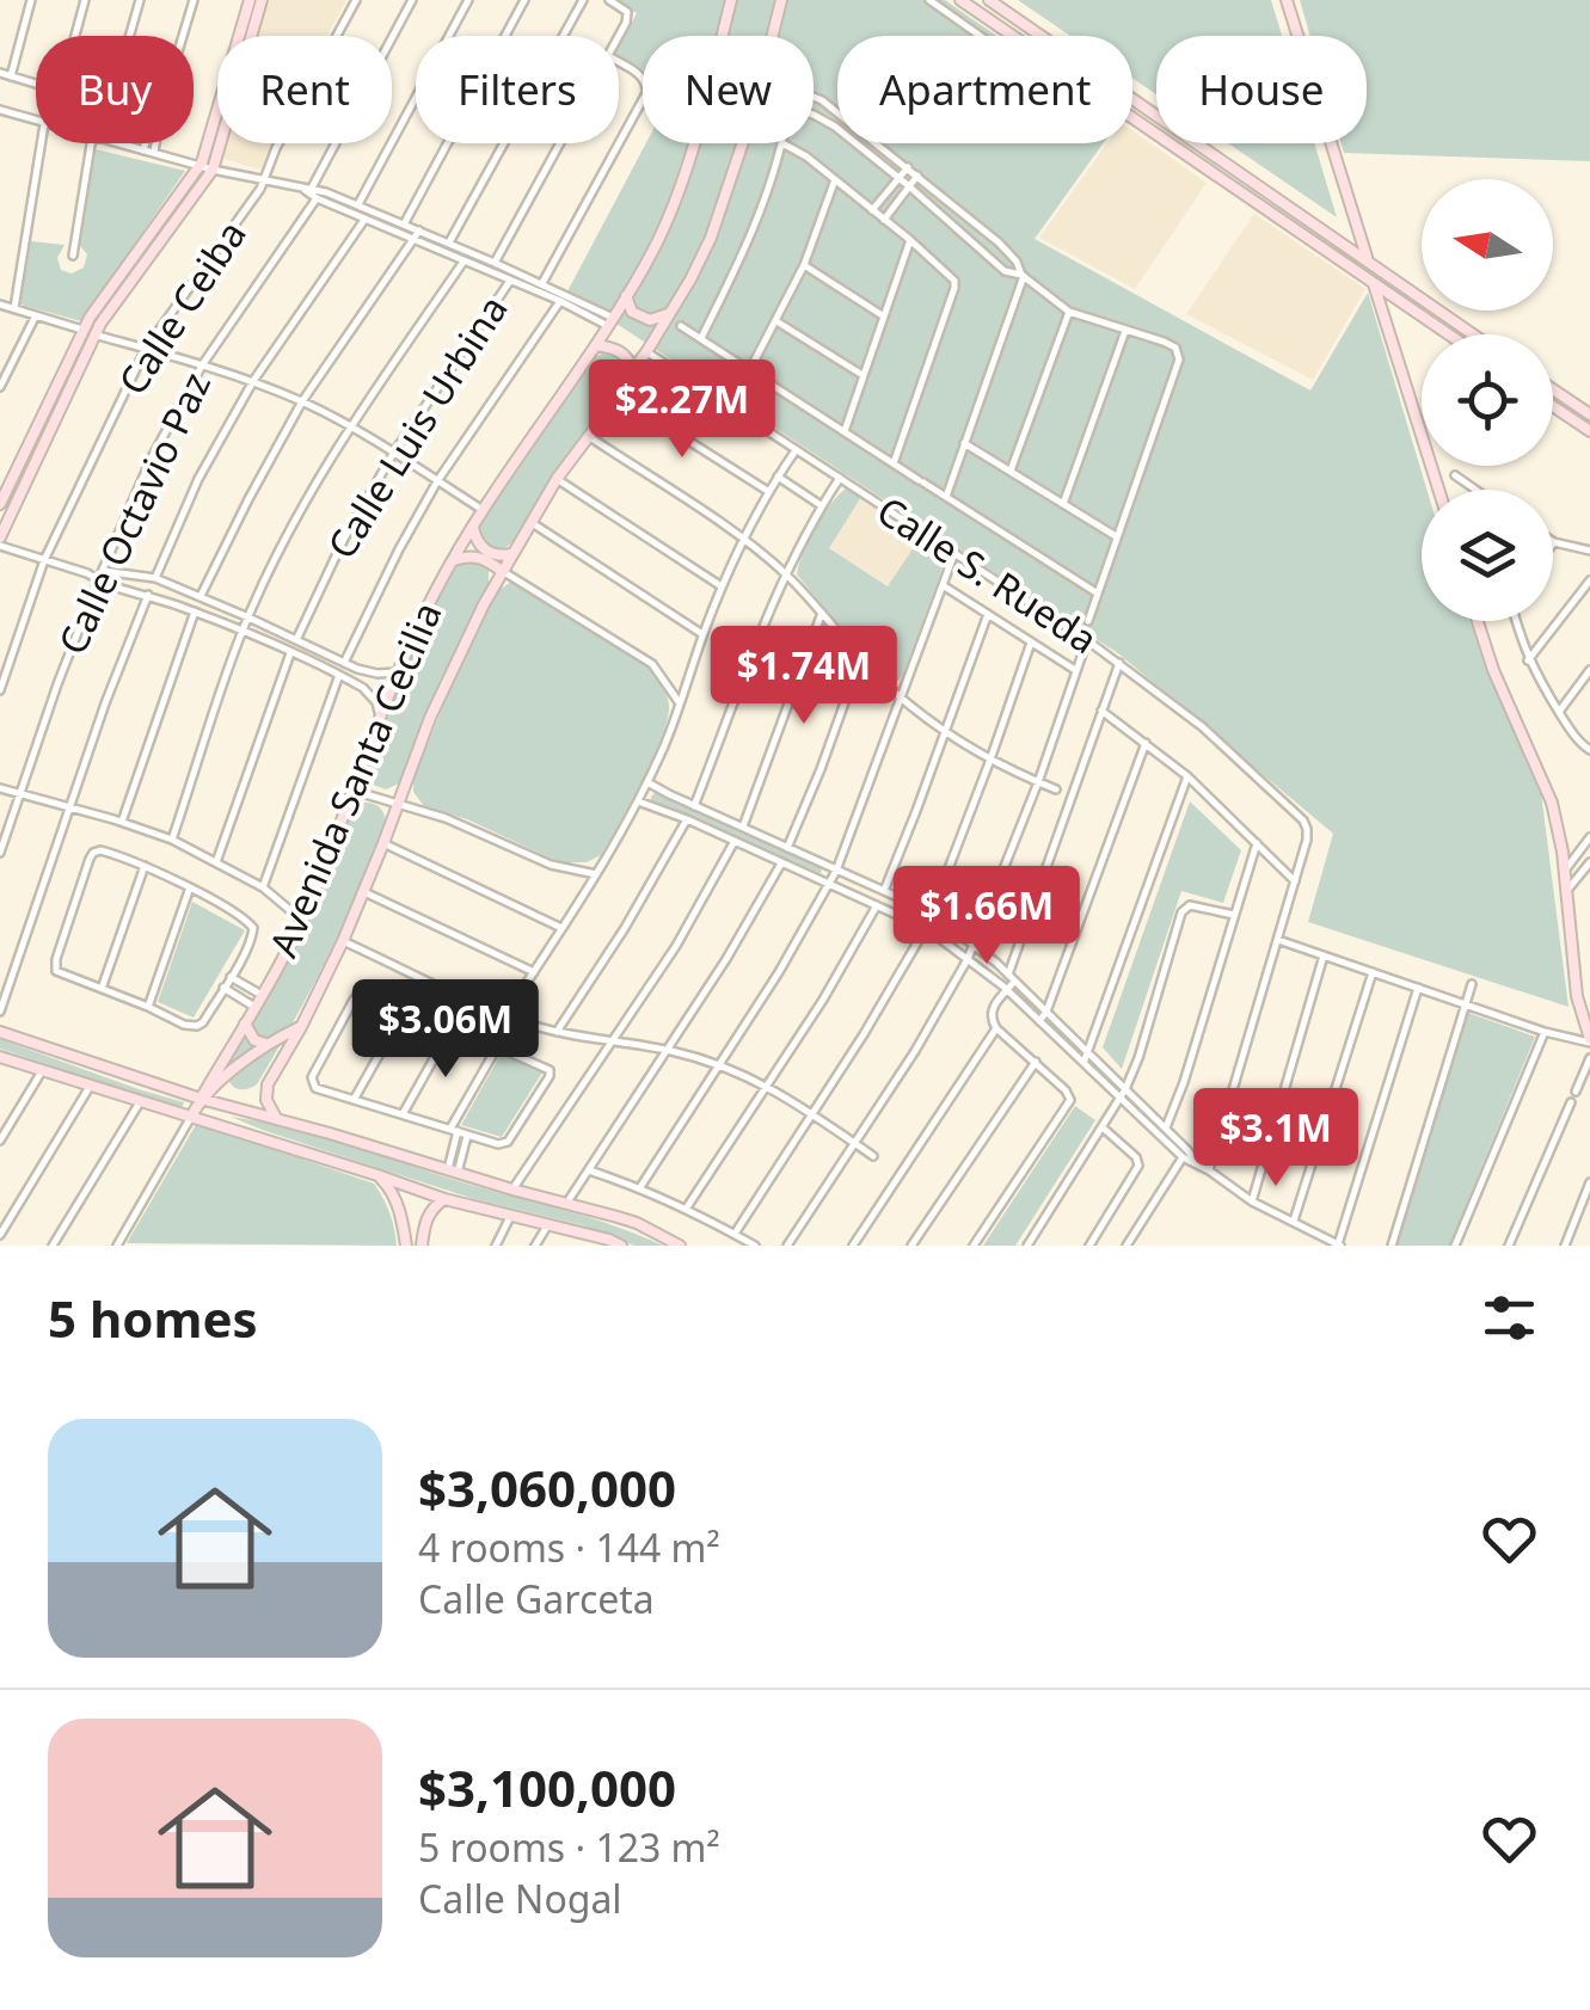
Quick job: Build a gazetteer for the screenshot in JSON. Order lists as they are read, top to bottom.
{
  "streets": {
    "street": [
      "Calle Ceiba",
      "Calle Luis Urbina",
      "Calle Octavio Paz",
      "Calle S. Rueda",
      "Avenida Santa Cecilia"
    ]
  },
  "crossings": [
    ["Calle S. Rueda", "Avenida Santa Cecilia"]
  ],
  "north": "left",
  "page": {
    "chip": [
      "Buy",
      "Rent",
      "Filters",
      "New",
      "Apartment",
      "House"
    ],
    "price": [
      "$2.27M",
      "$1.74M",
      "$1.66M",
      "$3.06M",
      "$3.1M"
    ],
    "heading": "5 homes",
    "list": [
      {
        "name": "$3,060,000",
        "note": "4 rooms · 144 m² · Calle Garceta"
      },
      {
        "name": "$3,100,000",
        "note": "5 rooms · 123 m² · Calle Nogal"
      }
    ]
  }
}
